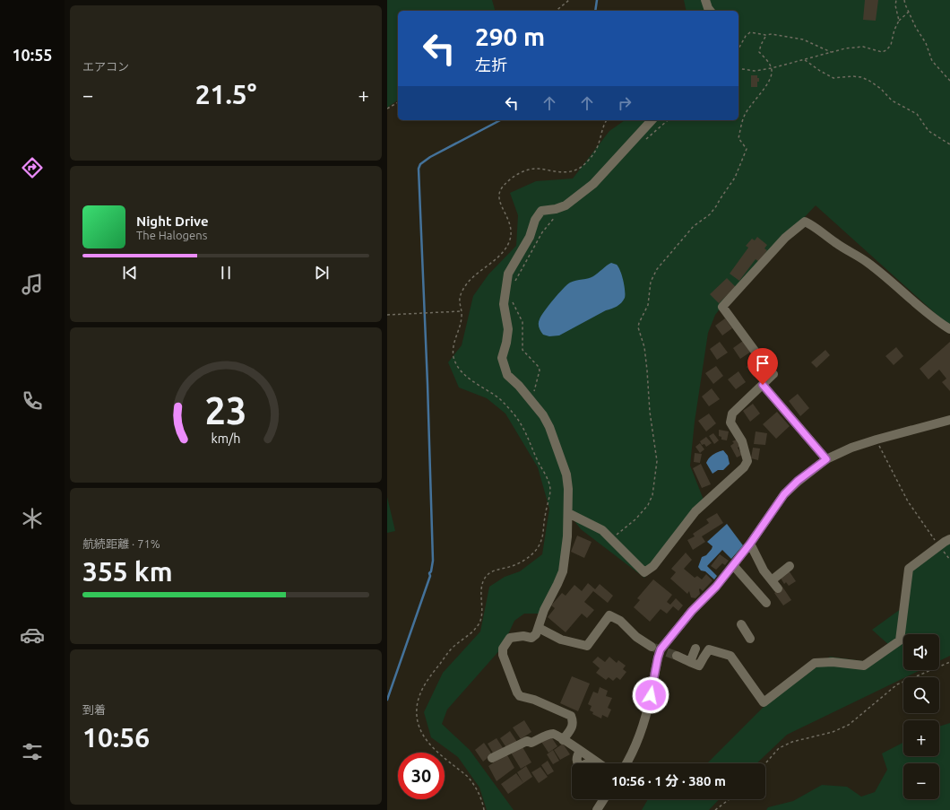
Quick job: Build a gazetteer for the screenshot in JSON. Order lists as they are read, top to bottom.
{
  "page": {
    "tabs": "10:55",
    "tile": [
      "エアコン",
      ["航続距離 · 71%", "355 km"],
      ["到着", "10:56"]
    ],
    "turn": ["290 m", "左折"],
    "heat": ["−", "21.5°", "+"],
    "song": ["Night Drive", "The Halogens"],
    "map_buttons": ["+", "−"],
    "limit": "30",
    "trip": "10:56 · 1 分 · 380 m",
    "gauge": ["23", "km/h"]
  }
}
